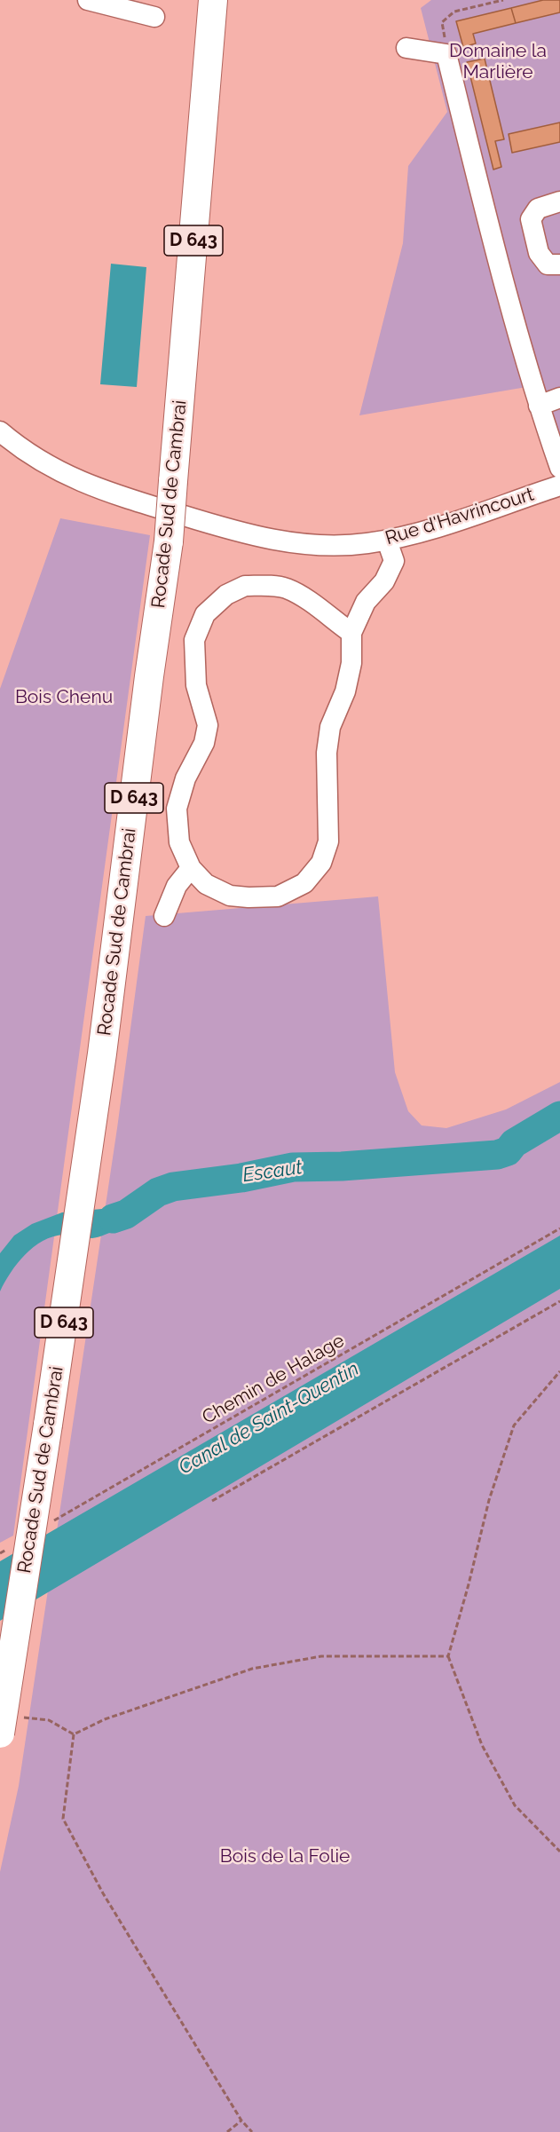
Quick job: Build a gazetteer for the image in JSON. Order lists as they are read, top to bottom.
{
  "streets": {
    "highway": ["D 643", "Rocade Sud de Cambrai"],
    "street": ["Rue d'Havrincourt"],
    "path": ["Chemin de Halage"]
  },
  "water": ["Escaut", "Canal de Saint-Quentin"],
  "parks": ["Domaine la Marlière", "Bois Chenu", "Bois de la Folie"]
}
